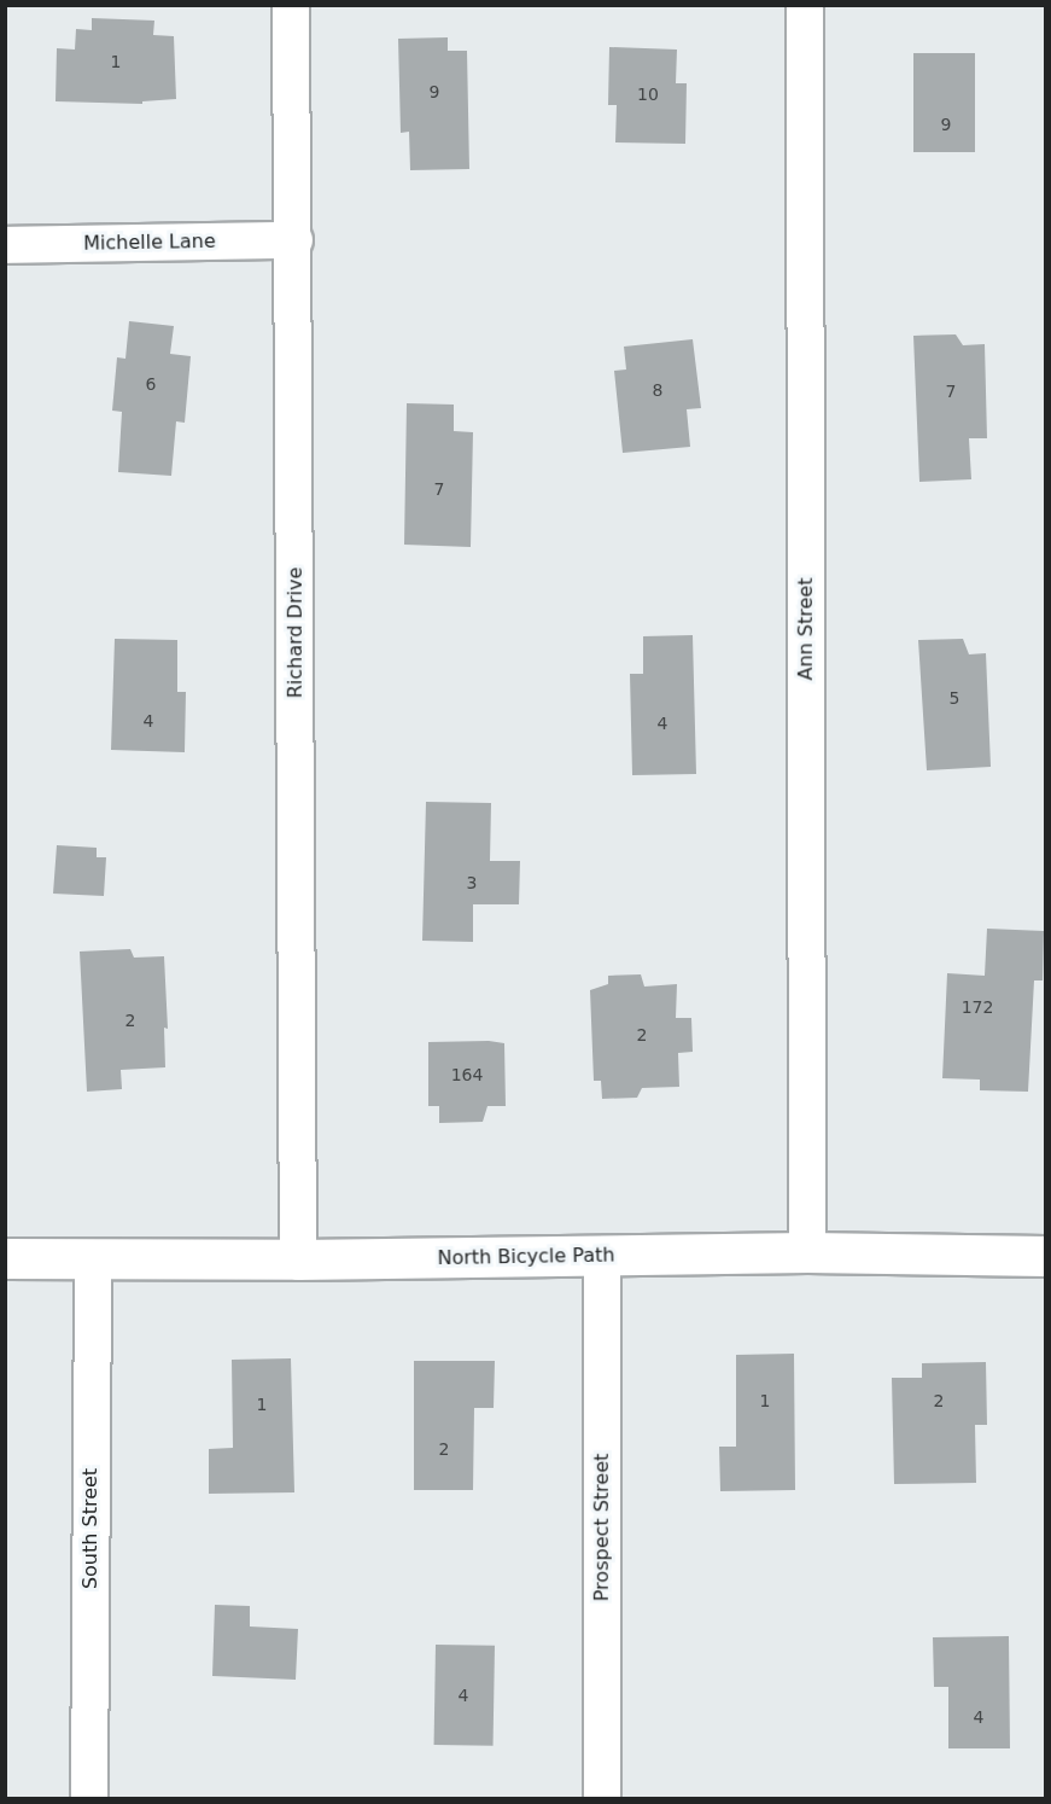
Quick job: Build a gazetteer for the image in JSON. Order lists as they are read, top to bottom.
{
  "streets": {
    "street": [
      "Michelle Lane",
      "Ann Street",
      "Richard Drive",
      "North Bicycle Path",
      "Prospect Street",
      "South Street"
    ]
  },
  "crossings": [
    ["Michelle Lane", "Richard Drive"],
    ["Ann Street", "North Bicycle Path"],
    ["Richard Drive", "North Bicycle Path"],
    ["North Bicycle Path", "Prospect Street"],
    ["North Bicycle Path", "South Street"]
  ],
  "house_numbers": [
    "1",
    "9",
    "10",
    "9",
    "6",
    "8",
    "7",
    "7",
    "5",
    "4",
    "4",
    "3",
    "172",
    "2",
    "2",
    "164",
    "1",
    "2",
    "1",
    "2",
    "4",
    "4"
  ]
}
